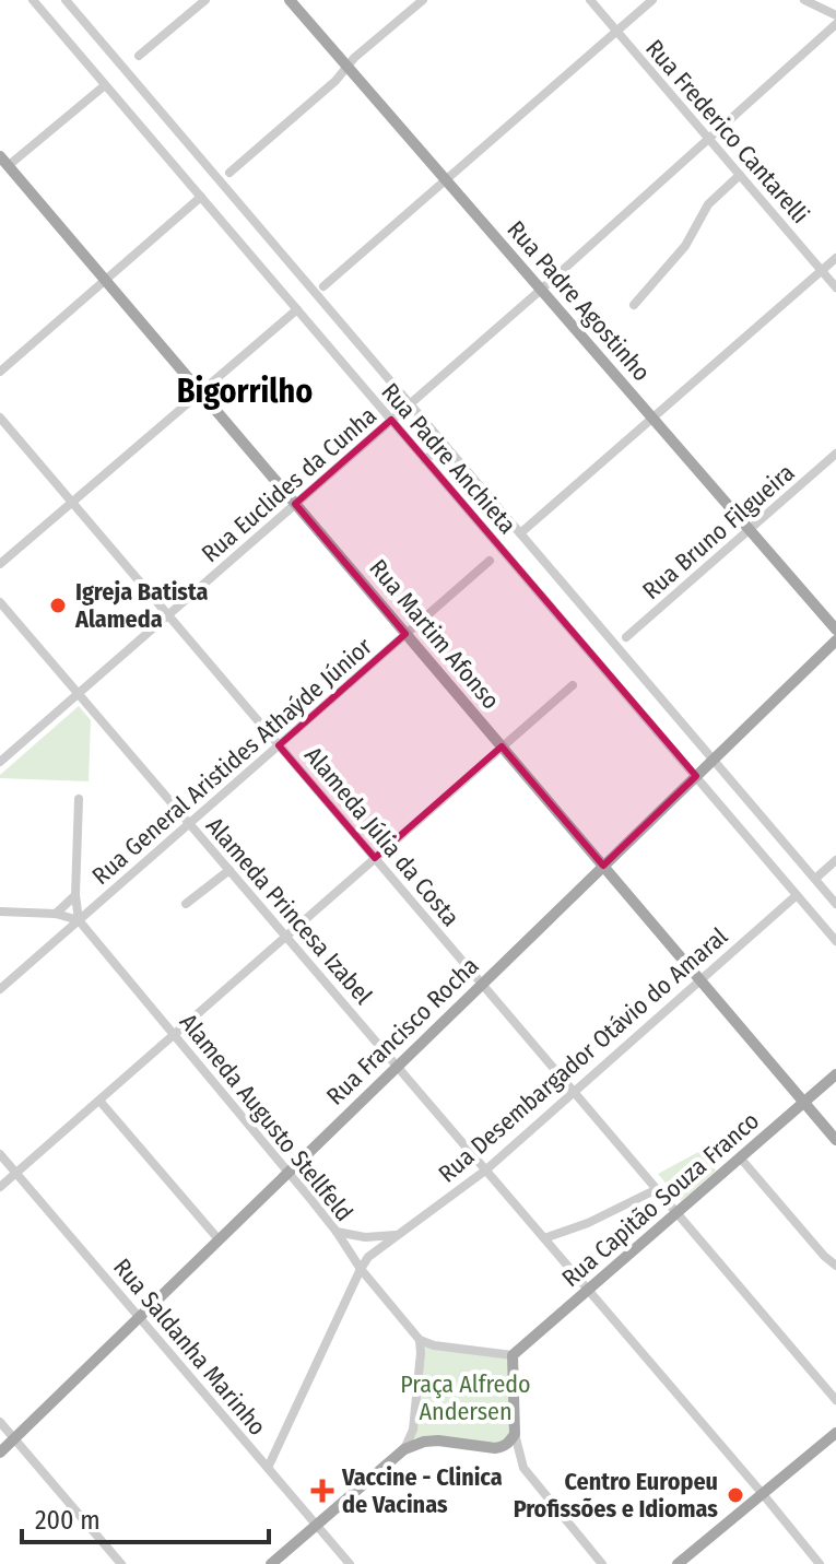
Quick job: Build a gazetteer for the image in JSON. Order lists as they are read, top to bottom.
{
  "streets": {
    "main road": [
      "Rua Padre Agostinho",
      "Rua Martim Afonso",
      "Rua Francisco Rocha",
      "Rua Capitão Souza Franco"
    ],
    "street": [
      "Rua Frederico Cantarelli",
      "Rua Padre Anchieta",
      "Rua Euclides da Cunha",
      "Rua Bruno Filgueira",
      "Rua General Aristides Athaýde Júnior",
      "Alameda Júlia da Costa",
      "Alameda Princesa Izabel",
      "Rua Desembargador Otávio do Amaral",
      "Alameda Augusto Stellfeld",
      "Rua Saldanha Marinho"
    ]
  },
  "crossings": [
    ["Rua Frederico Cantarelli", "Rua Euclides da Cunha"],
    ["Rua Padre Agostinho", "Rua Euclides da Cunha"],
    ["Rua Padre Agostinho", "Rua Bruno Filgueira"],
    ["Rua Padre Anchieta", "Rua Francisco Rocha"],
    ["Rua Padre Anchieta", "Rua Desembargador Otávio do Amaral"],
    ["Rua Euclides da Cunha", "Rua Martim Afonso"],
    ["Rua Euclides da Cunha", "Alameda Júlia da Costa"],
    ["Rua Euclides da Cunha", "Alameda Princesa Izabel"],
    ["Rua Martim Afonso", "Rua General Aristides Athaýde Júnior"],
    ["Rua Martim Afonso", "Rua Francisco Rocha"],
    ["Rua Martim Afonso", "Rua Desembargador Otávio do Amaral"],
    ["Rua Martim Afonso", "Rua Capitão Souza Franco"],
    ["Rua General Aristides Athaýde Júnior", "Alameda Júlia da Costa"],
    ["Rua General Aristides Athaýde Júnior", "Alameda Princesa Izabel"],
    ["Rua General Aristides Athaýde Júnior", "Alameda Augusto Stellfeld"],
    ["Alameda Júlia da Costa", "Rua Francisco Rocha"],
    ["Alameda Júlia da Costa", "Rua Desembargador Otávio do Amaral"],
    ["Alameda Júlia da Costa", "Rua Capitão Souza Franco"],
    ["Alameda Princesa Izabel", "Rua Francisco Rocha"],
    ["Alameda Princesa Izabel", "Rua Desembargador Otávio do Amaral"],
    ["Alameda Princesa Izabel", "Rua Capitão Souza Franco"],
    ["Rua Francisco Rocha", "Alameda Augusto Stellfeld"],
    ["Rua Francisco Rocha", "Rua Saldanha Marinho"],
    ["Rua Desembargador Otávio do Amaral", "Alameda Augusto Stellfeld"],
    ["Rua Desembargador Otávio do Amaral", "Rua Saldanha Marinho"]
  ],
  "districts": ["Bigorrilho"],
  "parks": ["Praça Alfredo Andersen"],
  "places": {
    "other": ["Igreja Batista Alameda", "Centro Europeu Profissões e Idiomas"],
    "health": ["Vaccine - Clinica de Vacinas"]
  },
  "scale_bar": "200 m"
}
